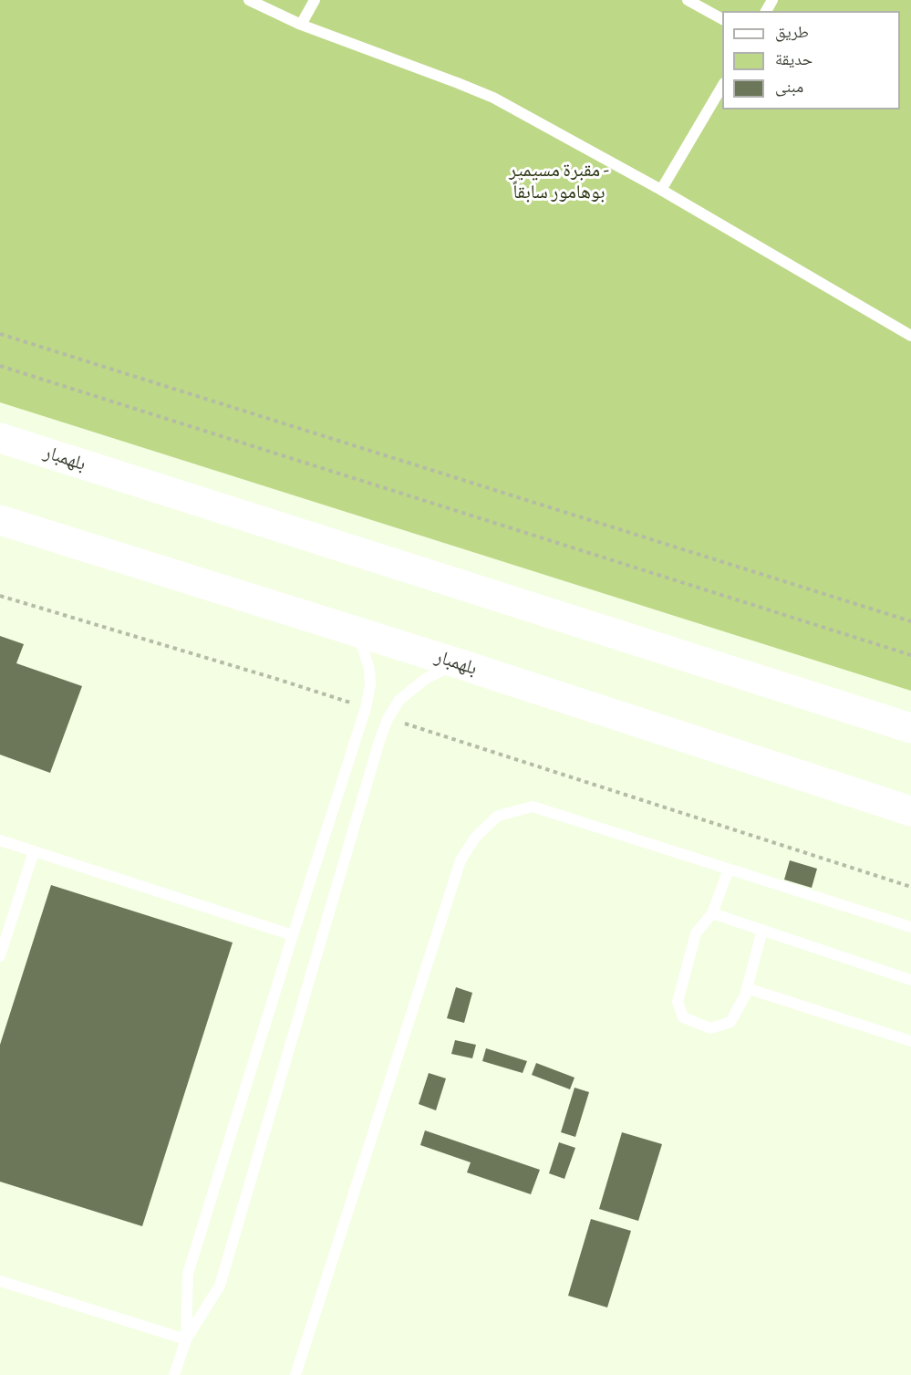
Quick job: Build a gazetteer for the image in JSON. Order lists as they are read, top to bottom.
{
  "streets": {
    "street": ["بلهمبار"]
  },
  "parks": ["مقبرة مسيمير - بوهامور سابقاً"],
  "legend": ["طريق", "حديقة", "مبنى"]
}
